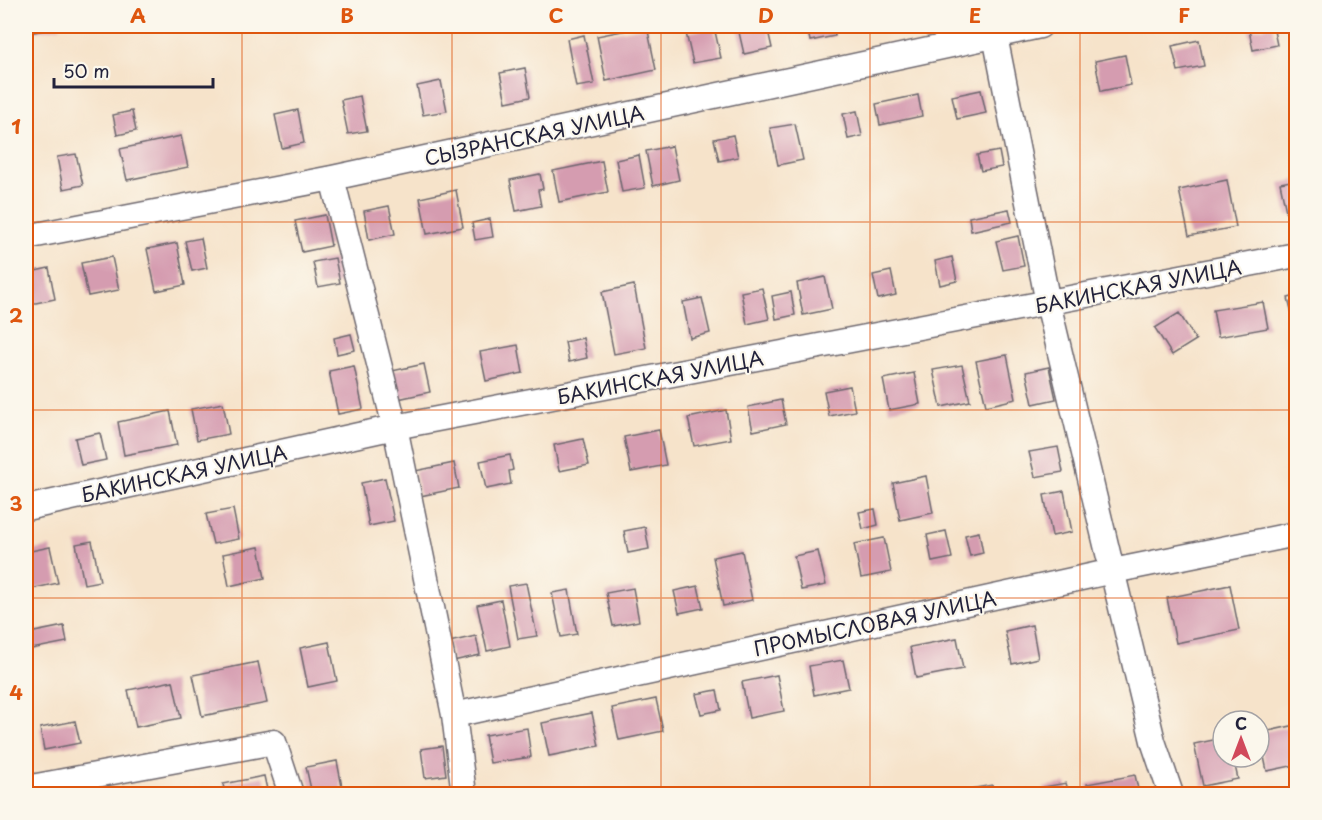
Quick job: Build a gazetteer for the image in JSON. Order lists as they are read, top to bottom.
{
  "streets": {
    "street": ["СЫЗРАНСКАЯ УЛИЦА", "БАКИНСКАЯ УЛИЦА", "ПРОМЫСЛОВАЯ УЛИЦА"]
  },
  "scale_bar": "50 m",
  "north": "top",
  "grid": {
    "columns": [
      "A",
      "B",
      "C",
      "D",
      "E",
      "F"
    ],
    "rows": [
      "1",
      "2",
      "3",
      "4"
    ]
  }
}
